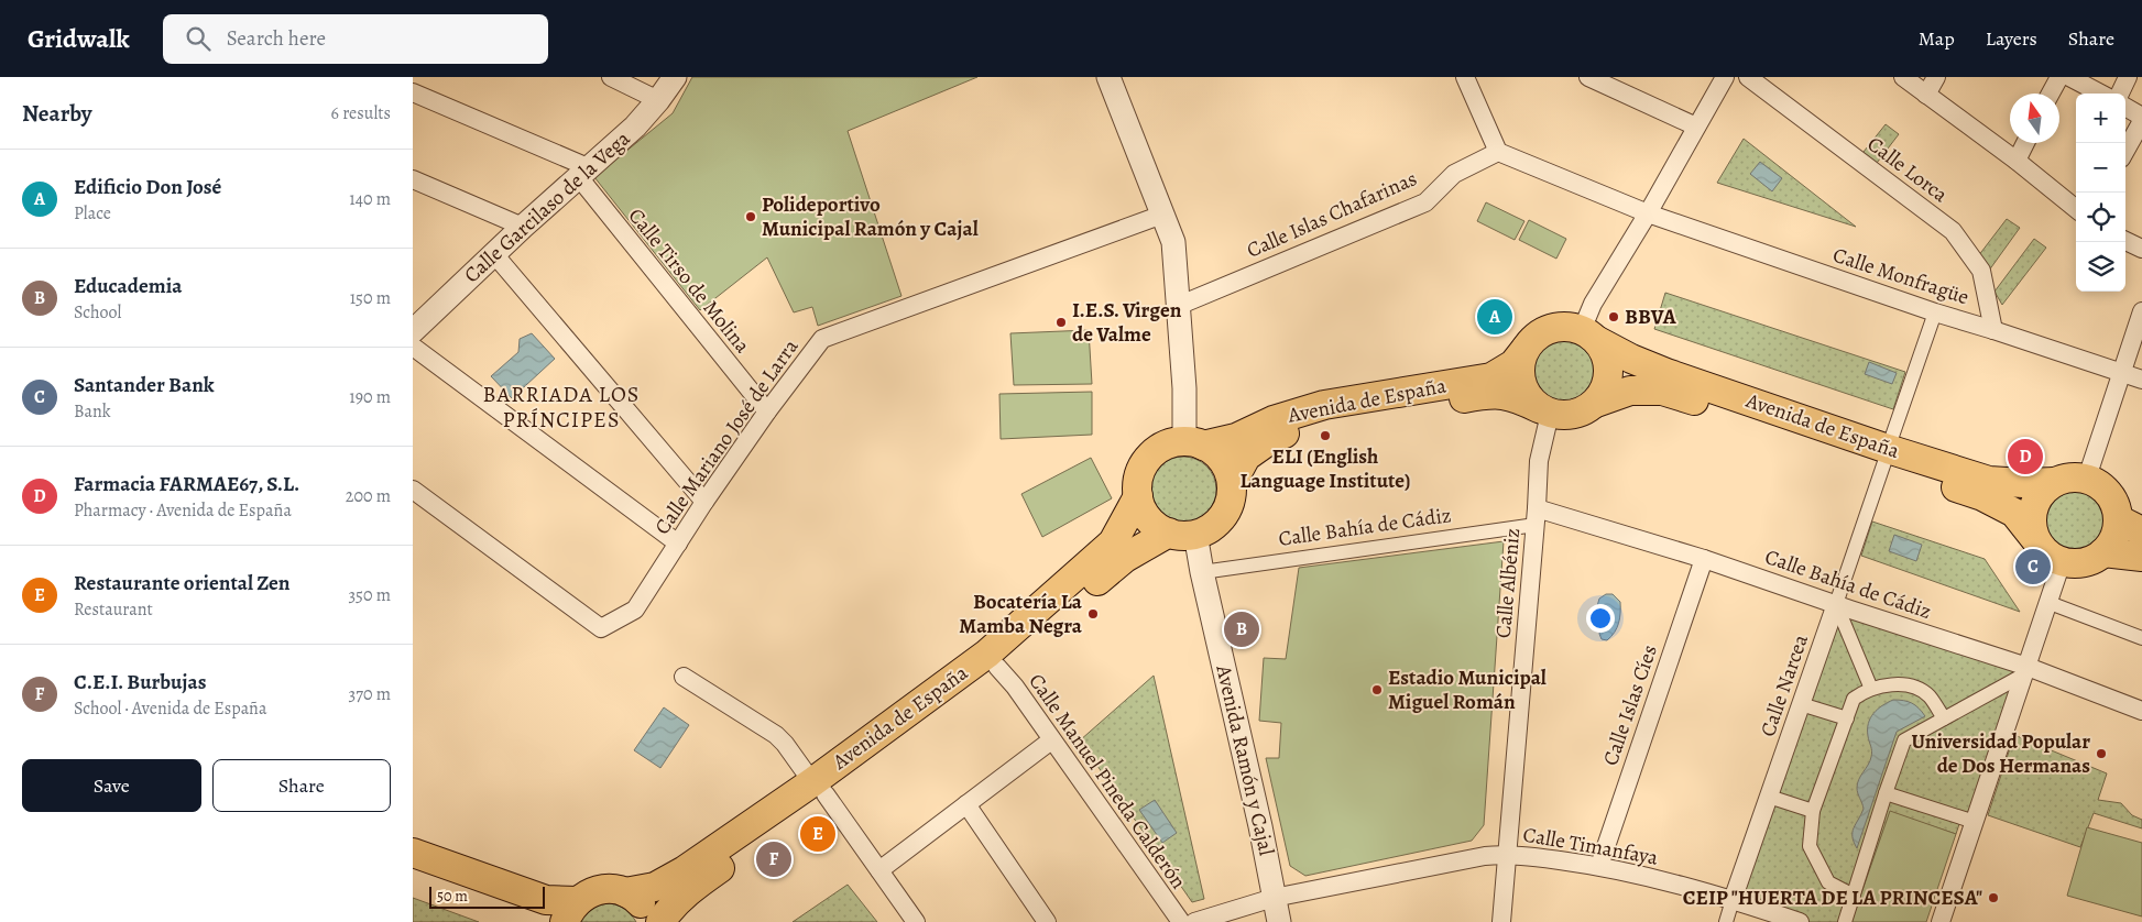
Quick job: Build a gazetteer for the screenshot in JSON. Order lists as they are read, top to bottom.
{
  "streets": {
    "main road": ["Avenida de España"],
    "street": [
      "Calle Lorca",
      "Calle Garcilaso de la Vega",
      "Calle Islas Chafarinas",
      "Calle Monfragüe",
      "Calle Tirso de Molina",
      "Calle Mariano José de Larra",
      "Calle Bahía de Cádiz",
      "Calle Albéniz",
      "Calle Narcea",
      "Calle Islas Cíes",
      "Avenida Ramón y Cajal",
      "Calle Manuel Pineda Calderón",
      "Calle Timanfaya"
    ]
  },
  "crossings": [
    ["Calle Lorca", "Calle Monfragüe"],
    ["Calle Garcilaso de la Vega", "Calle Tirso de Molina"],
    ["Calle Islas Chafarinas", "Calle Monfragüe"],
    ["Calle Monfragüe", "Calle Narcea"],
    ["Calle Tirso de Molina", "Calle Mariano José de Larra"],
    ["Avenida de España", "Calle Albéniz"],
    ["Avenida de España", "Calle Narcea"],
    ["Avenida de España", "Avenida Ramón y Cajal"],
    ["Avenida de España", "Calle Manuel Pineda Calderón"],
    ["Calle Bahía de Cádiz", "Calle Albéniz"],
    ["Calle Bahía de Cádiz", "Calle Narcea"],
    ["Calle Bahía de Cádiz", "Calle Islas Cíes"],
    ["Calle Bahía de Cádiz", "Avenida Ramón y Cajal"],
    ["Calle Albéniz", "Calle Timanfaya"],
    ["Calle Narcea", "Calle Timanfaya"],
    ["Calle Islas Cíes", "Calle Timanfaya"],
    ["Avenida Ramón y Cajal", "Calle Timanfaya"]
  ],
  "districts": ["BARRIADA LOS PRÍNCIPES"],
  "places": [
    "Polideportivo Municipal Ramón y Cajal",
    "BBVA",
    "I.E.S. Virgen de Valme",
    "ELI (English Language Institute)",
    "Bocatería La Mamba Negra",
    "Estadio Municipal Miguel Román",
    "Universidad Popular de Dos Hermanas",
    "CEIP \"HUERTA DE LA PRINCESA\""
  ],
  "scale_bar": "50 m",
  "north": "top",
  "page": {
    "header": "Gridwalk",
    "search": "Search here",
    "nav": ["Map", "Layers", "Share"],
    "heading": ["Nearby", "6 results"],
    "map_buttons": ["+", "−"],
    "list": [
      {
        "mark": "A",
        "name": "Edificio Don José",
        "note": "Place",
        "value": "140 m"
      },
      {
        "mark": "B",
        "name": "Educademia",
        "note": "School",
        "value": "150 m"
      },
      {
        "mark": "C",
        "name": "Santander Bank",
        "note": "Bank",
        "value": "190 m"
      },
      {
        "mark": "D",
        "name": "Farmacia FARMAE67, S.L.",
        "note": "Pharmacy · Avenida de España",
        "value": "200 m"
      },
      {
        "mark": "E",
        "name": "Restaurante oriental Zen",
        "note": "Restaurant",
        "value": "350 m"
      },
      {
        "mark": "F",
        "name": "C.E.I. Burbujas",
        "note": "School · Avenida de España",
        "value": "370 m"
      }
    ],
    "pins": [
      "A",
      "D",
      "C",
      "B",
      "E",
      "F"
    ],
    "buttons": ["Save", "Share"],
    "scale": "50 m"
  }
}
